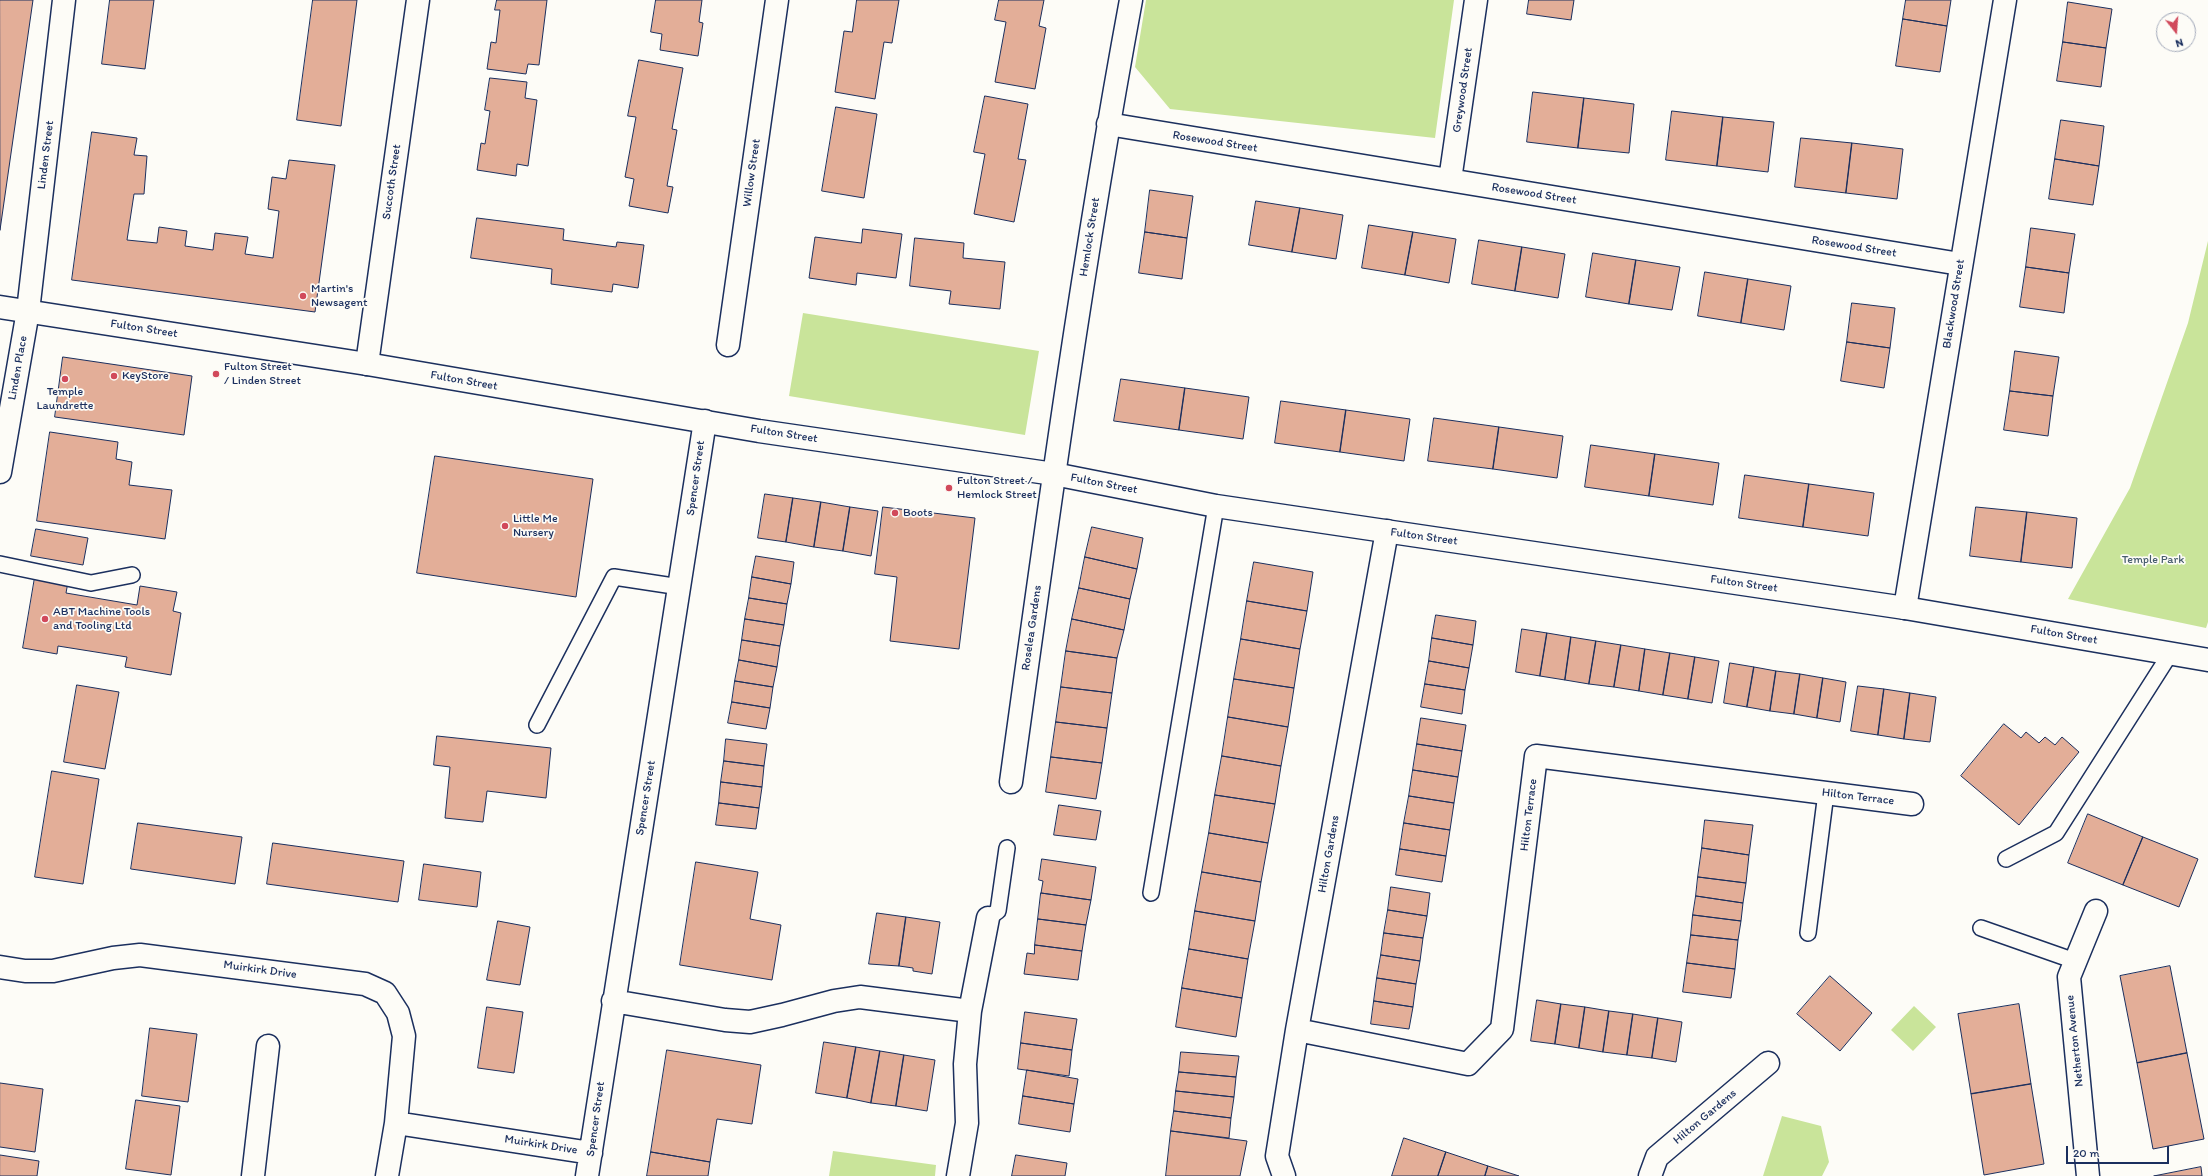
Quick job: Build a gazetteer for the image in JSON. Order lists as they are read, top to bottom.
{
  "streets": {
    "street": [
      "Greywood Street",
      "Rosewood Street",
      "Linden Street",
      "Willow Street",
      "Succoth Street",
      "Hemlock Street",
      "Blackwood Street",
      "Fulton Street",
      "Linden Place",
      "Spencer Street",
      "Roselea Gardens",
      "Hilton Terrace",
      "Hilton Gardens",
      "Muirkirk Drive",
      "Netherton Avenue"
    ]
  },
  "crossings": [
    ["Greywood Street", "Rosewood Street"],
    ["Rosewood Street", "Hemlock Street"],
    ["Rosewood Street", "Blackwood Street"],
    ["Linden Street", "Fulton Street"],
    ["Linden Street", "Linden Place"],
    ["Succoth Street", "Fulton Street"],
    ["Hemlock Street", "Fulton Street"],
    ["Hemlock Street", "Roselea Gardens"],
    ["Blackwood Street", "Fulton Street"],
    ["Fulton Street", "Linden Place"],
    ["Fulton Street", "Spencer Street"],
    ["Fulton Street", "Roselea Gardens"],
    ["Fulton Street", "Hilton Gardens"],
    ["Spencer Street", "Muirkirk Drive"],
    ["Hilton Terrace", "Hilton Gardens"]
  ],
  "parks": ["Temple Park"],
  "places": [
    "Martin's Newsagent",
    "Fulton Street / Linden Street",
    "KeyStore",
    "Temple Laundrette",
    "Fulton Street / Hemlock Street",
    "Boots",
    "Little Me Nursery",
    "ABT Machine Tools and Tooling Ltd"
  ],
  "scale_bar": "20 m",
  "north": "bottom"
}
